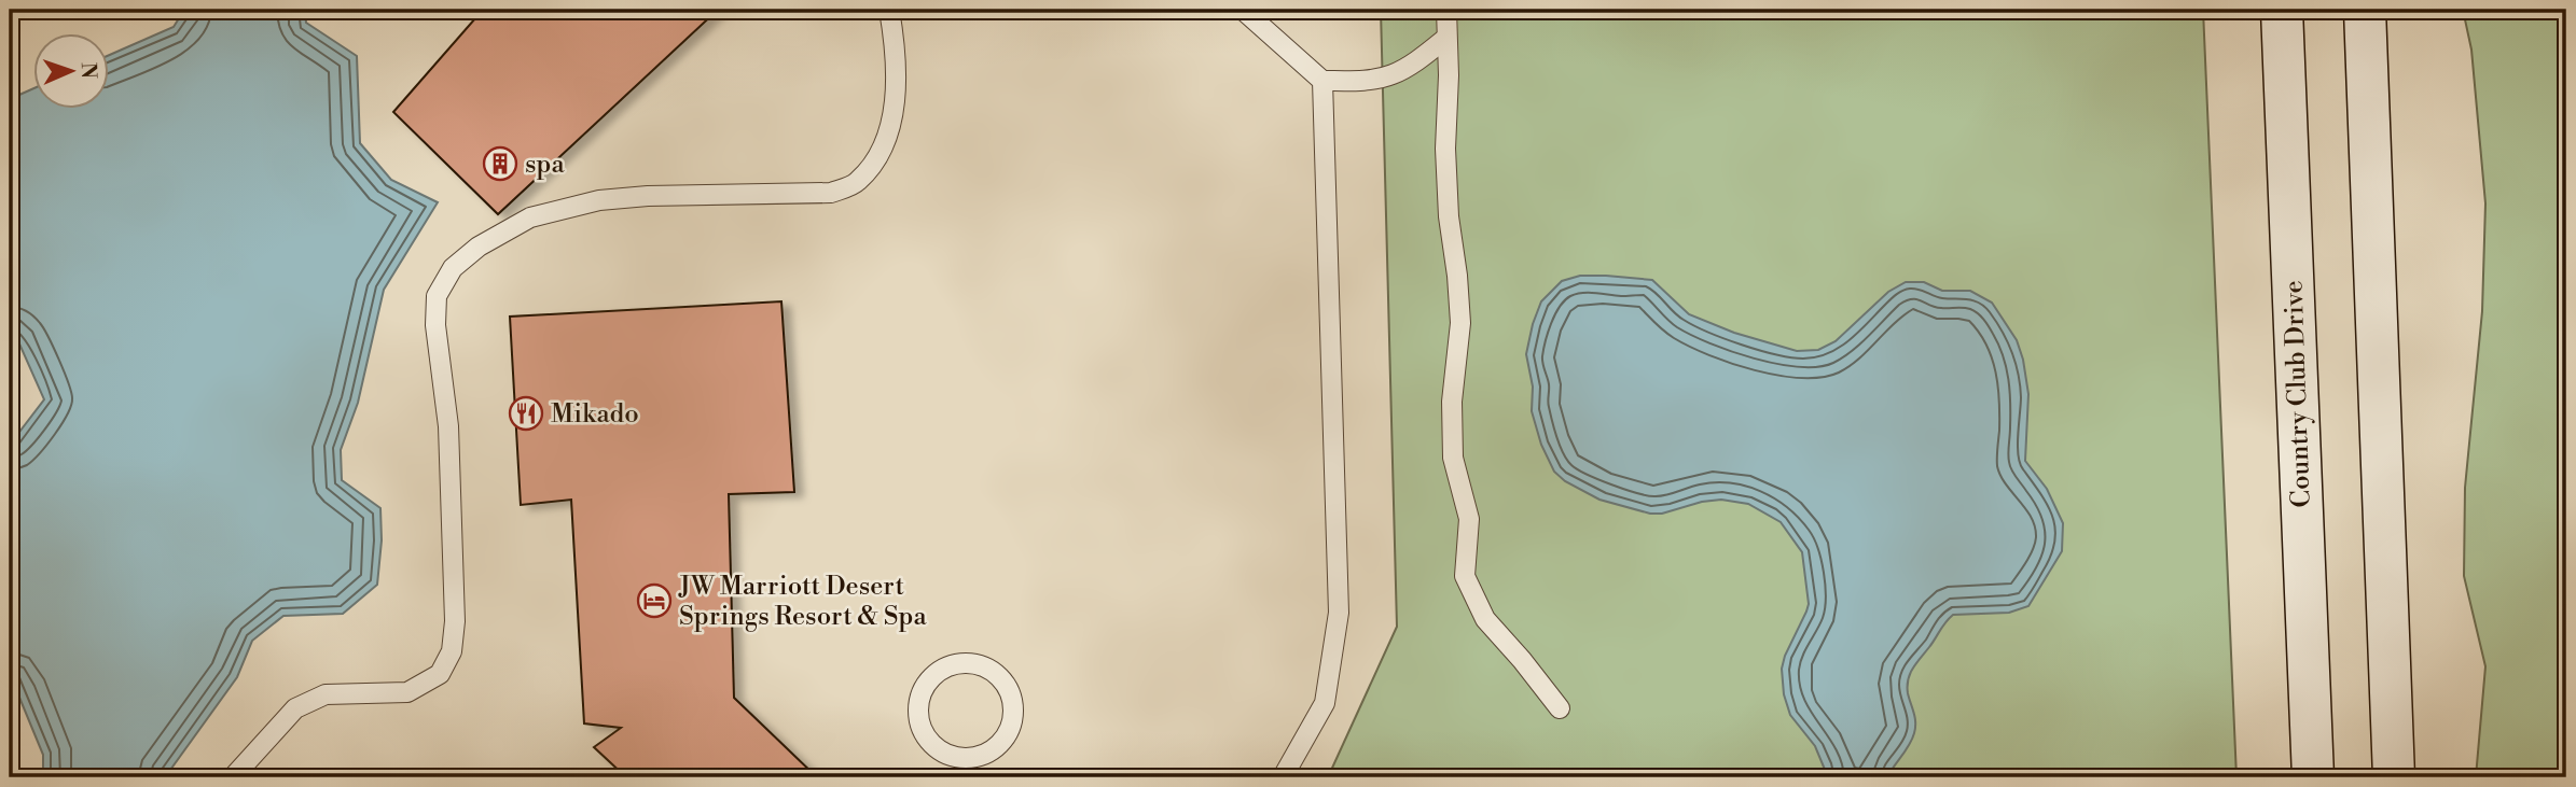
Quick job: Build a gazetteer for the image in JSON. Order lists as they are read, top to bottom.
{
  "streets": {
    "main road": ["Country Club Drive"]
  },
  "places": {
    "building": ["spa"],
    "restaurant": ["Mikado"],
    "hotel": ["JW Marriott Desert Springs Resort & Spa"]
  },
  "north": "right"
}
